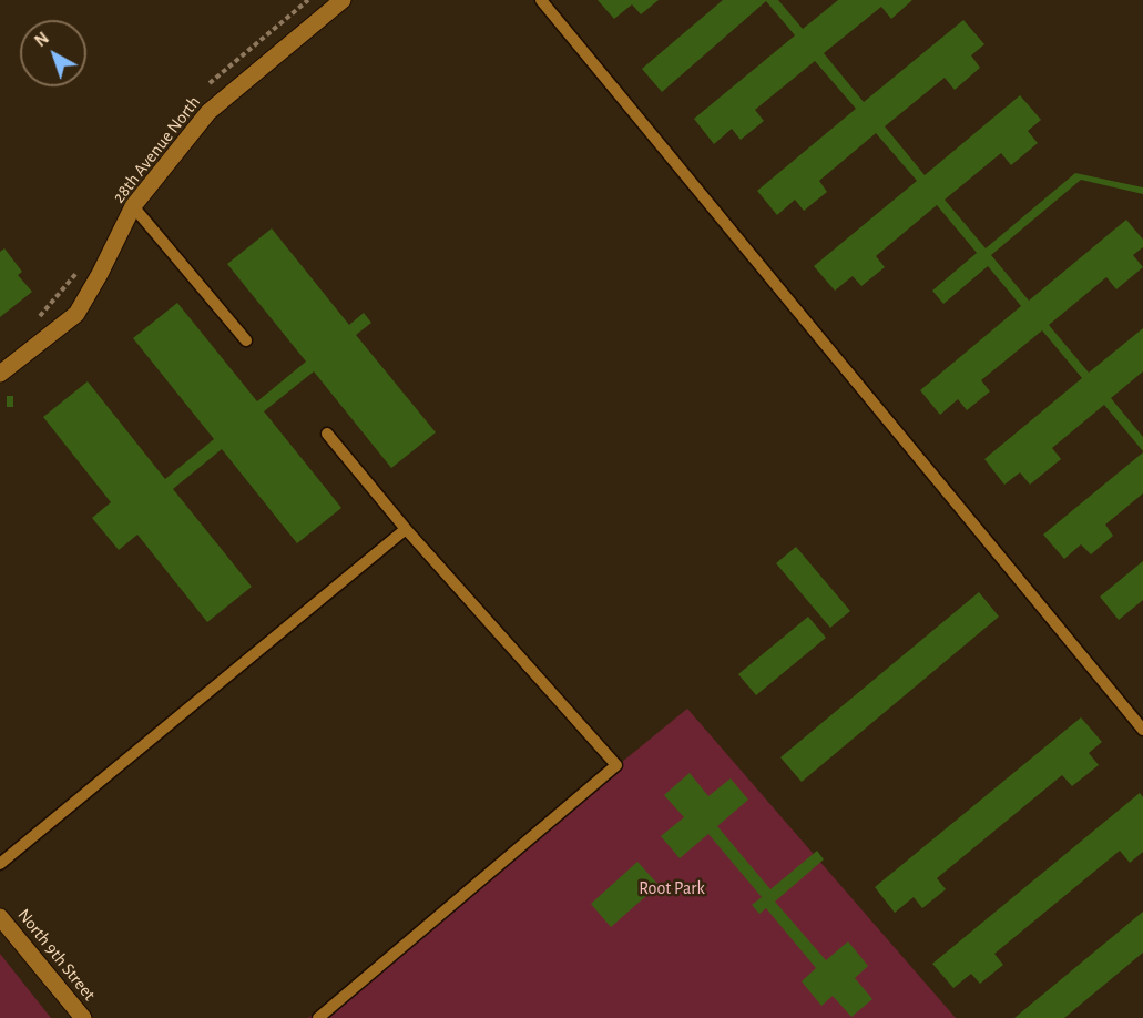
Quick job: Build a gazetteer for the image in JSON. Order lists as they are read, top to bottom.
{
  "streets": {
    "street": ["28th Avenue North", "North 9th Street"]
  },
  "parks": ["Root Park"],
  "north": "top left"
}
